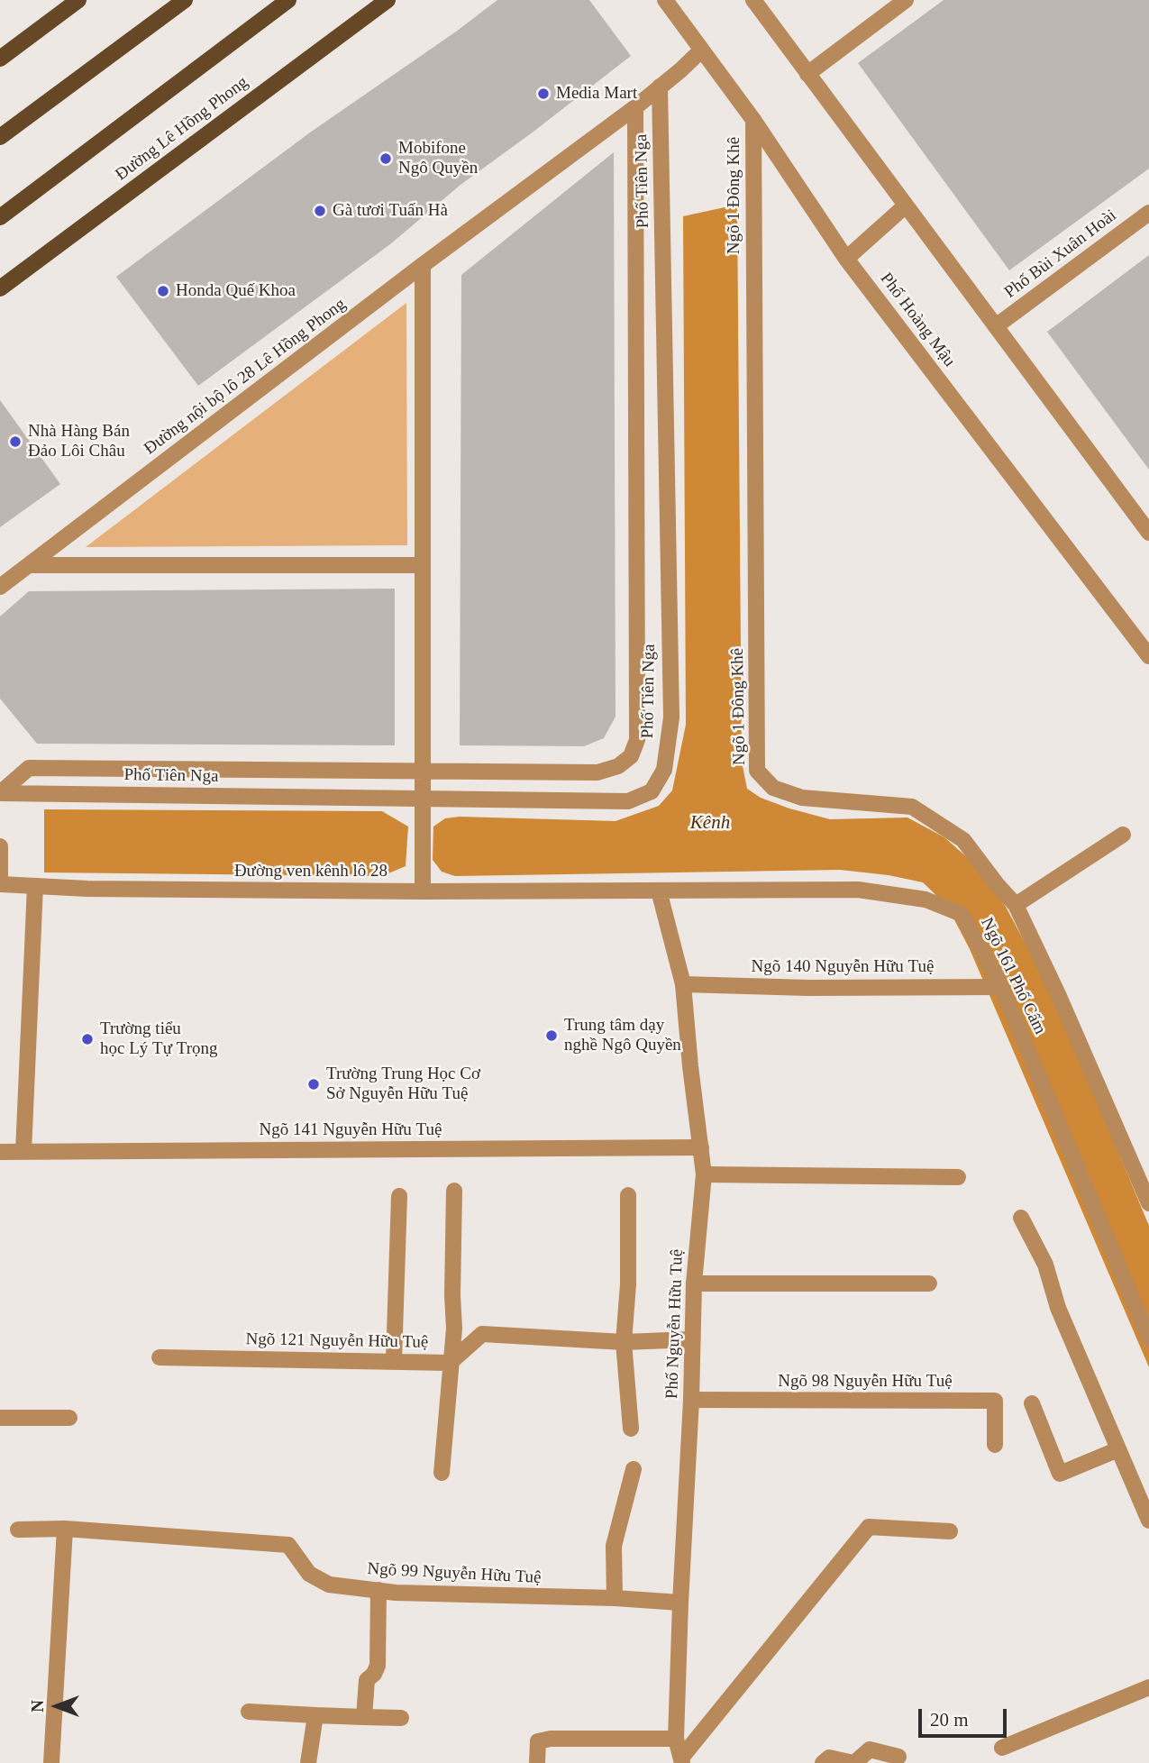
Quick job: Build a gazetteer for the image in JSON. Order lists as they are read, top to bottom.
{
  "streets": {
    "main road": ["Đường Lê Hồng Phong"],
    "street": [
      "Phố Tiên Nga",
      "Ngõ 1 Đông Khê",
      "Phố Bùi Xuân Hoài",
      "Phố Hoàng Mậu",
      "Đường nội bộ lô 28 Lê Hồng Phong",
      "Đường ven kênh lô 28",
      "Ngõ 140 Nguyễn Hữu Tuệ",
      "Ngõ 161 Phố Cấm",
      "Ngõ 141 Nguyễn Hữu Tuệ",
      "Phố Nguyễn Hữu Tuệ",
      "Ngõ 121 Nguyễn Hữu Tuệ",
      "Ngõ 98 Nguyễn Hữu Tuệ",
      "Ngõ 99 Nguyễn Hữu Tuệ"
    ]
  },
  "crossings": [
    ["Phố Tiên Nga", "Đường nội bộ lô 28 Lê Hồng Phong"],
    ["Ngõ 1 Đông Khê", "Phố Hoàng Mậu"],
    ["Phố Hoàng Mậu", "Đường nội bộ lô 28 Lê Hồng Phong"],
    ["Đường ven kênh lô 28", "Ngõ 161 Phố Cấm"],
    ["Đường ven kênh lô 28", "Phố Nguyễn Hữu Tuệ"],
    ["Ngõ 140 Nguyễn Hữu Tuệ", "Ngõ 161 Phố Cấm"],
    ["Ngõ 140 Nguyễn Hữu Tuệ", "Phố Nguyễn Hữu Tuệ"],
    ["Ngõ 161 Phố Cấm", "Phố Nguyễn Hữu Tuệ"],
    ["Ngõ 141 Nguyễn Hữu Tuệ", "Phố Nguyễn Hữu Tuệ"],
    ["Phố Nguyễn Hữu Tuệ", "Ngõ 121 Nguyễn Hữu Tuệ"],
    ["Phố Nguyễn Hữu Tuệ", "Ngõ 98 Nguyễn Hữu Tuệ"],
    ["Phố Nguyễn Hữu Tuệ", "Ngõ 99 Nguyễn Hữu Tuệ"]
  ],
  "water": ["Kênh"],
  "places": [
    "Media Mart",
    "Mobifone Ngô Quyền",
    "Gà tươi Tuấn Hà",
    "Honda Quế Khoa",
    "Nhà Hàng Bán Đảo Lôi Châu",
    "Trung tâm dạy nghề Ngô Quyền",
    "Trường tiểu học Lý Tự Trọng",
    "Trường Trung Học Cơ Sở Nguyễn Hữu Tuệ"
  ],
  "scale_bar": "20 m",
  "north": "left"
}
